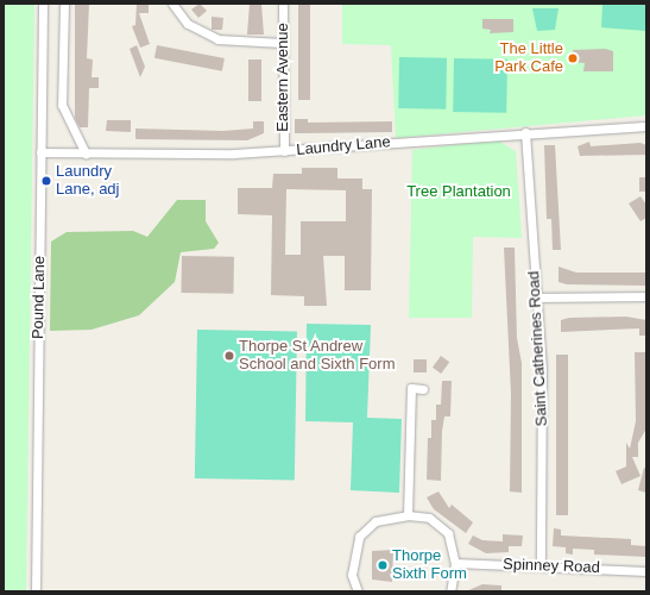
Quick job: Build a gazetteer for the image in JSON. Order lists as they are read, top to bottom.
{
  "streets": {
    "street": [
      "Eastern Avenue",
      "Laundry Lane",
      "Pound Lane",
      "Saint Catherines Road",
      "Spinney Road"
    ]
  },
  "crossings": [
    ["Eastern Avenue", "Laundry Lane"],
    ["Laundry Lane", "Pound Lane"],
    ["Laundry Lane", "Saint Catherines Road"],
    ["Saint Catherines Road", "Spinney Road"]
  ],
  "parks": ["Tree Plantation"],
  "places": [
    "The Little Park Cafe",
    "Laundry Lane, adj",
    "Thorpe St Andrew School and Sixth Form",
    "Thorpe Sixth Form"
  ]
}
